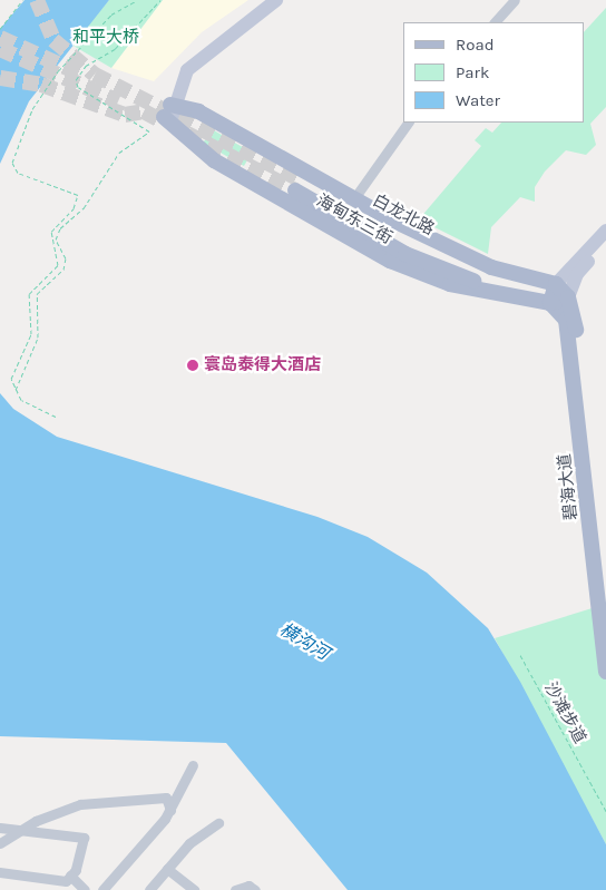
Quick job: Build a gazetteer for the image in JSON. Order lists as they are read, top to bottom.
{
  "streets": {
    "main road": ["白龙北路", "海甸东三街", "碧海大道"],
    "path": ["沙滩步道"]
  },
  "crossings": [
    ["白龙北路", "海甸东三街"],
    ["海甸东三街", "碧海大道"]
  ],
  "water": ["横沟河"],
  "parks": ["和平大桥"],
  "places": ["寰岛泰得大酒店"],
  "legend": ["Road", "Park", "Water"]
}
